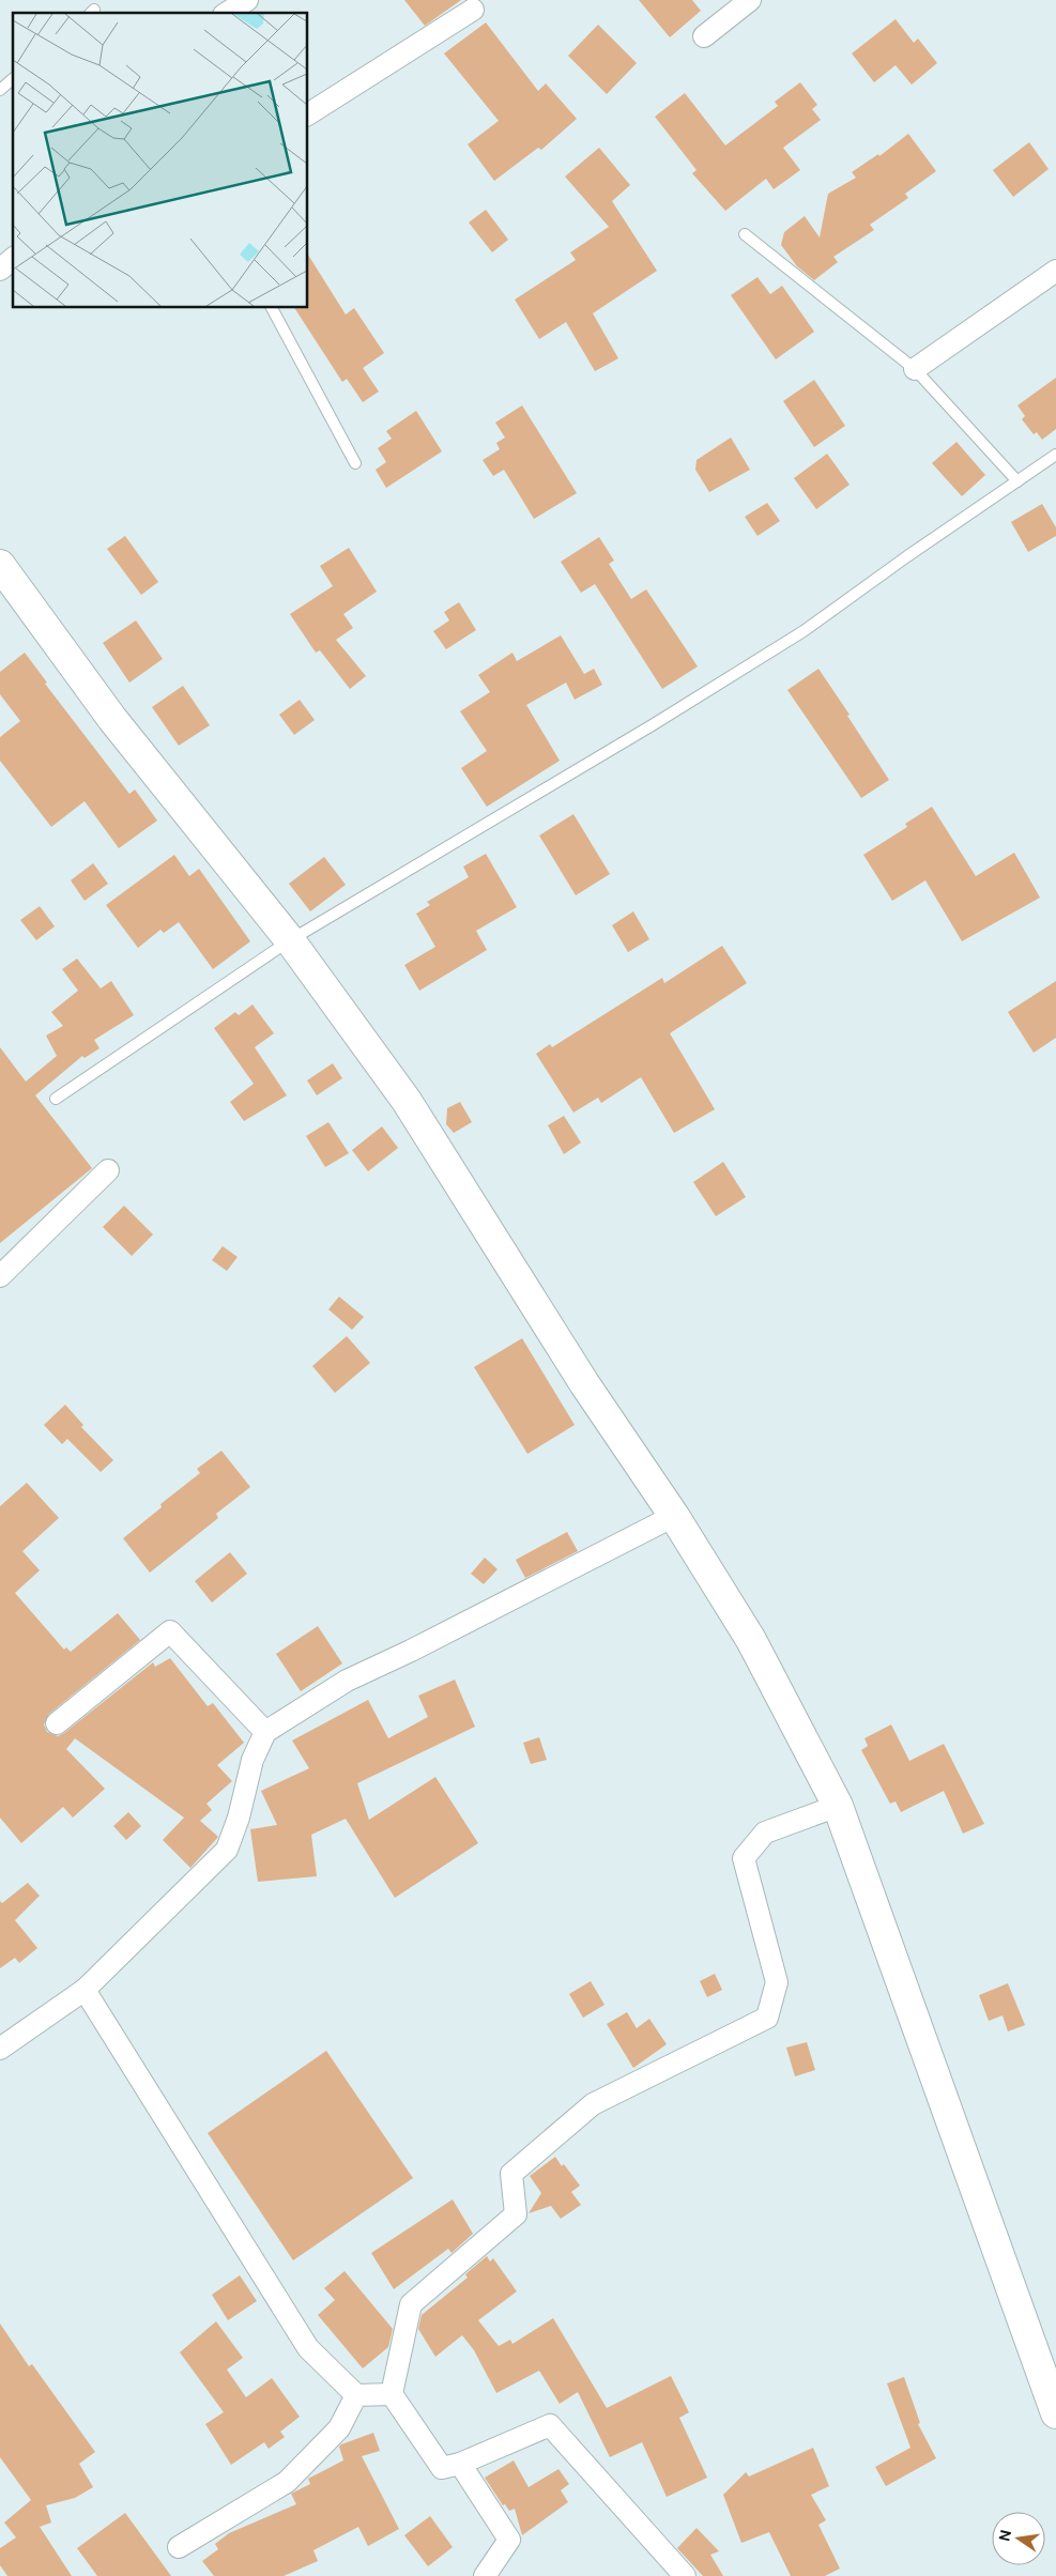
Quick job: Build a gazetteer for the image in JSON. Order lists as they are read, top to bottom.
{
  "north": "left"
}
